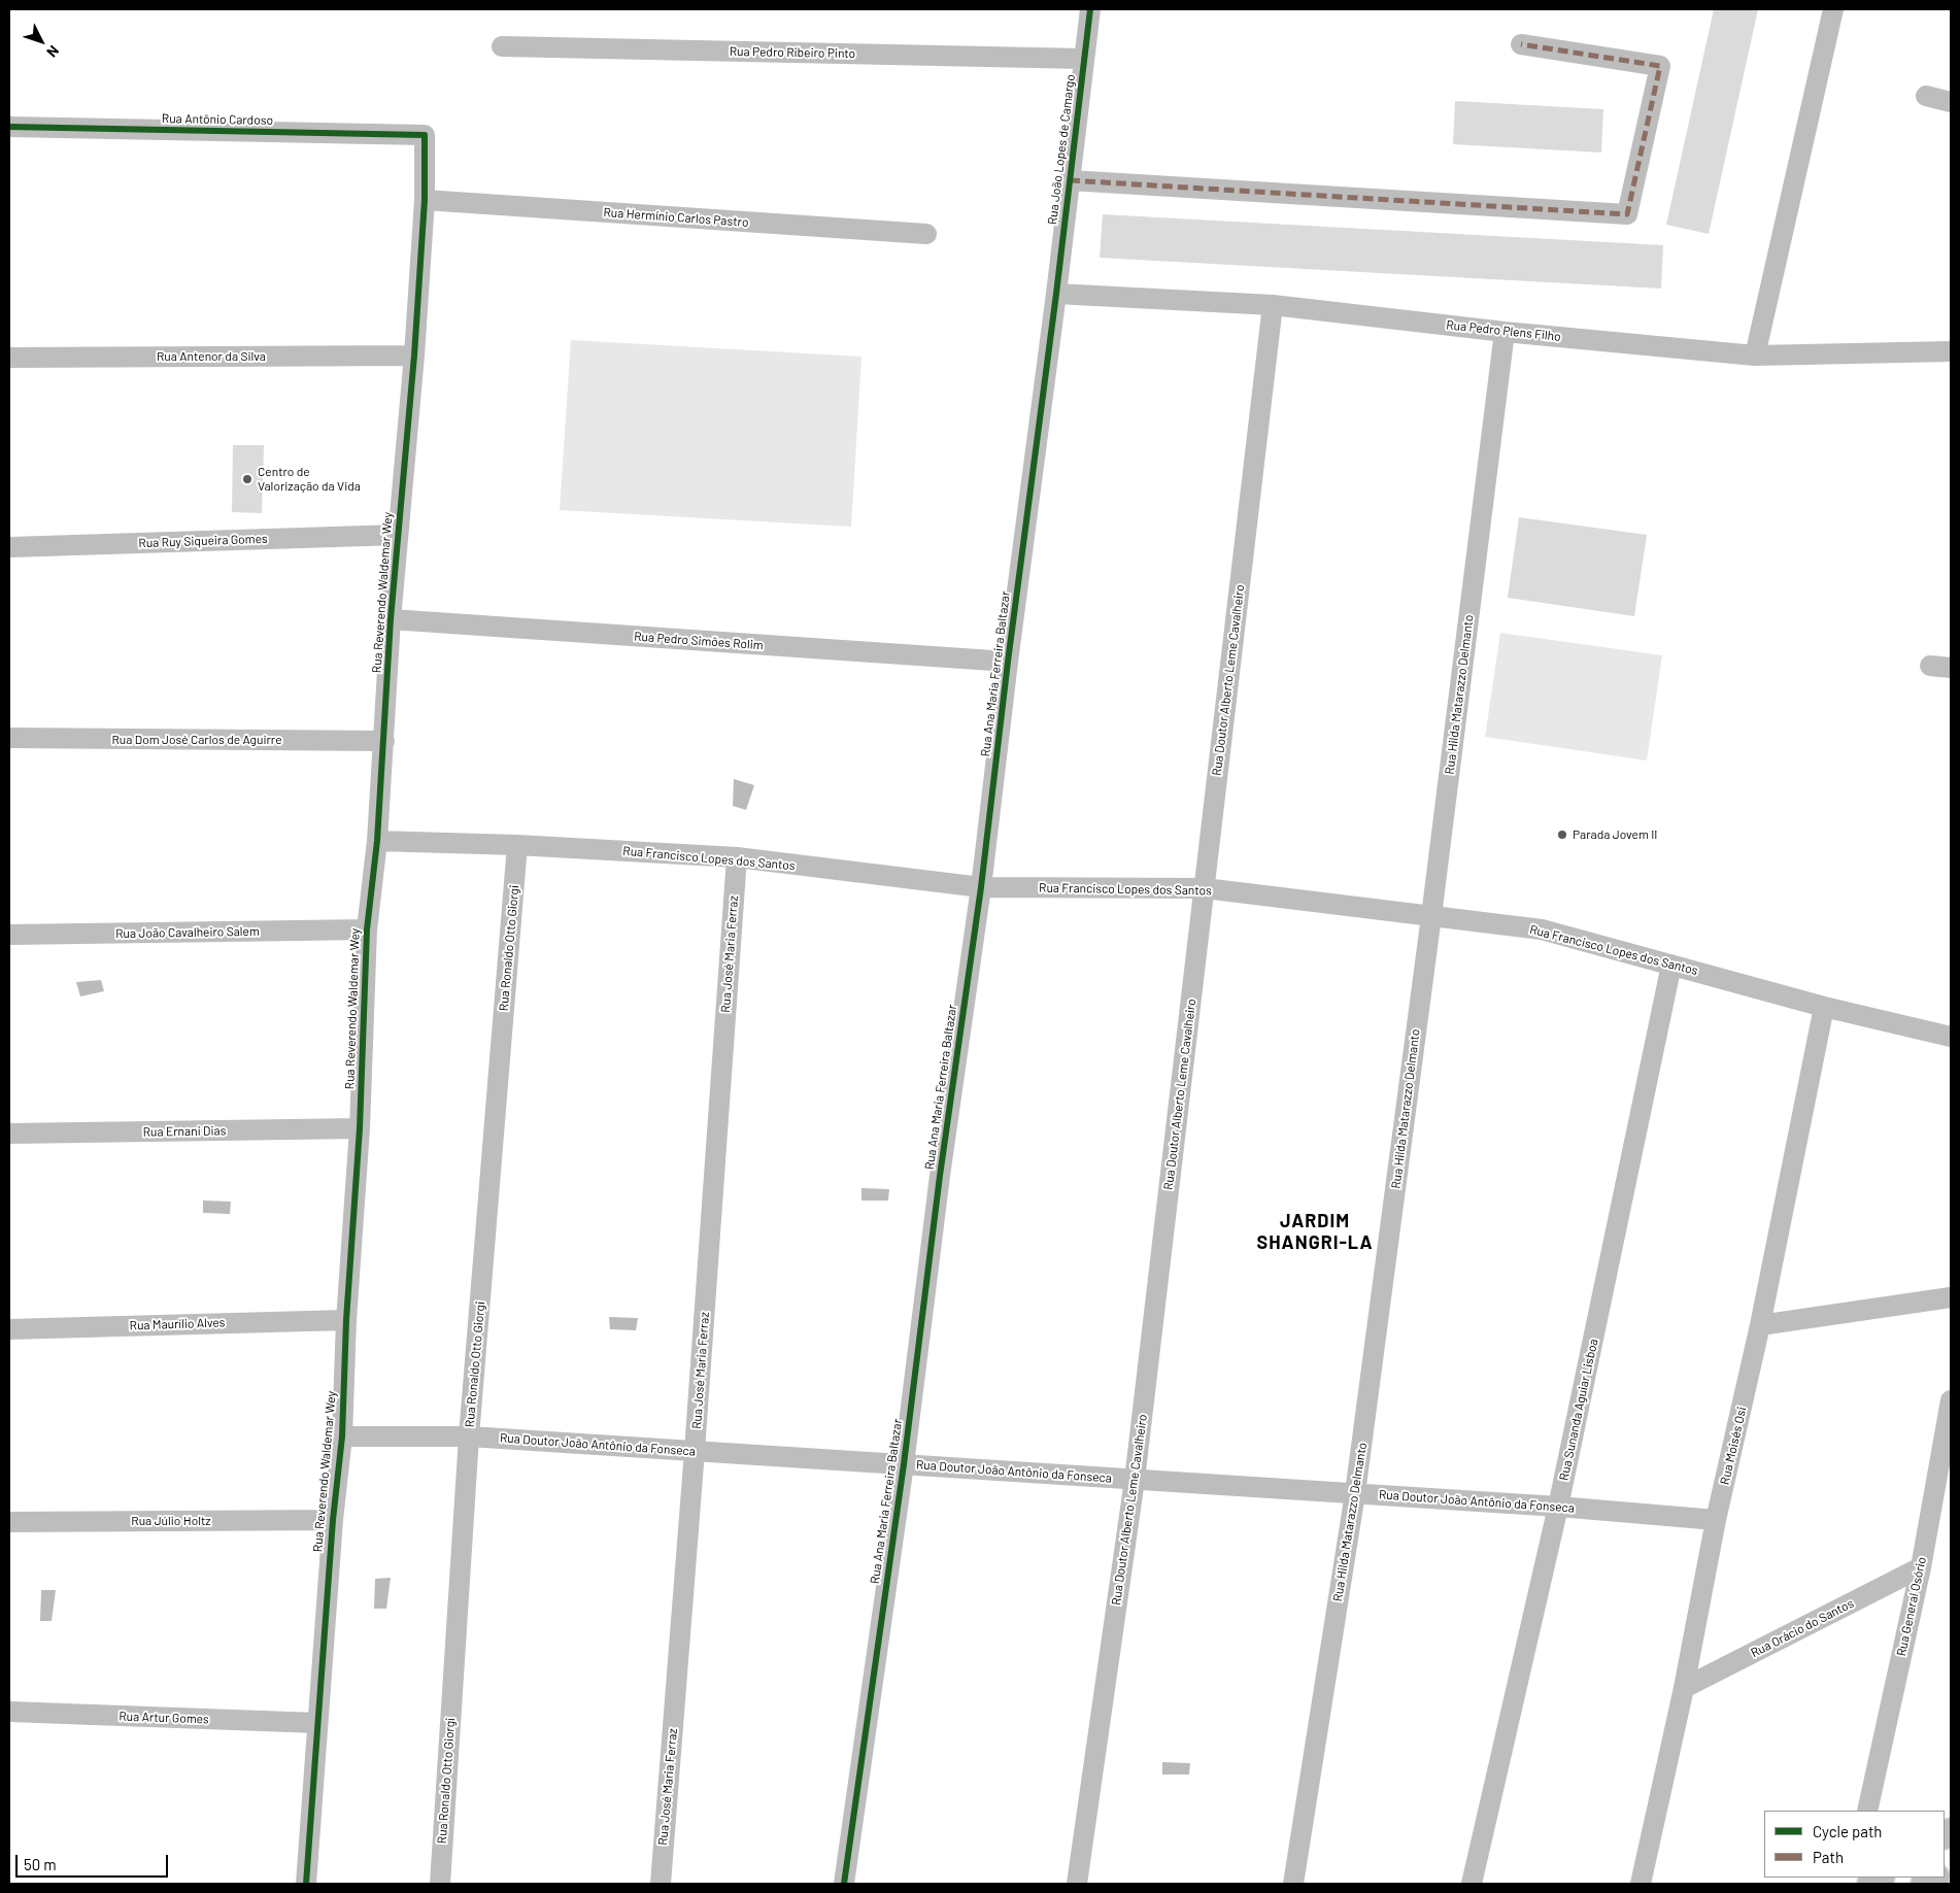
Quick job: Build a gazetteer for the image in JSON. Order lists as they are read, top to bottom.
{
  "streets": {
    "street": [
      "Rua Pedro Ribeiro Pinto",
      "Rua Antônio Cardoso",
      "Rua João Lopes de Camargo",
      "Rua Hermínio Carlos Pastro",
      "Rua Pedro Plens Filho",
      "Rua Antenor da Silva",
      "Rua Ruy Siqueira Gomes",
      "Rua Reverendo Waldemar Wey",
      "Rua Pedro Simões Rolim",
      "Rua Ana Maria Ferreira Baltazar",
      "Rua Doutor Alberto Leme Cavalheiro",
      "Rua Hilda Matarazzo Delmanto",
      "Rua Dom José Carlos de Aguirre",
      "Rua Francisco Lopes dos Santos",
      "Rua João Cavalheiro Salem",
      "Rua Ronaldo Otto Giorgi",
      "Rua José Maria Ferraz",
      "Rua Ernani Dias",
      "Rua Maurílio Alves",
      "Rua Sunanda Aguiar Lisboa",
      "Rua Doutor João Antônio da Fonseca",
      "Rua Moisés Osi",
      "Rua Júlio Holtz",
      "Rua General Osório",
      "Rua Orácio do Santos",
      "Rua Artur Gomes"
    ]
  },
  "crossings": [
    ["Rua Pedro Ribeiro Pinto", "Rua João Lopes de Camargo"],
    ["Rua Antônio Cardoso", "Rua Reverendo Waldemar Wey"],
    ["Rua João Lopes de Camargo", "Rua Pedro Plens Filho"],
    ["Rua João Lopes de Camargo", "Rua Ana Maria Ferreira Baltazar"],
    ["Rua Hermínio Carlos Pastro", "Rua Reverendo Waldemar Wey"],
    ["Rua Pedro Plens Filho", "Rua Ana Maria Ferreira Baltazar"],
    ["Rua Pedro Plens Filho", "Rua Doutor Alberto Leme Cavalheiro"],
    ["Rua Pedro Plens Filho", "Rua Hilda Matarazzo Delmanto"],
    ["Rua Antenor da Silva", "Rua Reverendo Waldemar Wey"],
    ["Rua Ruy Siqueira Gomes", "Rua Reverendo Waldemar Wey"],
    ["Rua Reverendo Waldemar Wey", "Rua Pedro Simões Rolim"],
    ["Rua Reverendo Waldemar Wey", "Rua Dom José Carlos de Aguirre"],
    ["Rua Reverendo Waldemar Wey", "Rua Francisco Lopes dos Santos"],
    ["Rua Reverendo Waldemar Wey", "Rua João Cavalheiro Salem"],
    ["Rua Reverendo Waldemar Wey", "Rua Ernani Dias"],
    ["Rua Reverendo Waldemar Wey", "Rua Maurílio Alves"],
    ["Rua Reverendo Waldemar Wey", "Rua Doutor João Antônio da Fonseca"],
    ["Rua Reverendo Waldemar Wey", "Rua Júlio Holtz"],
    ["Rua Reverendo Waldemar Wey", "Rua Artur Gomes"],
    ["Rua Pedro Simões Rolim", "Rua Ana Maria Ferreira Baltazar"],
    ["Rua Ana Maria Ferreira Baltazar", "Rua Francisco Lopes dos Santos"],
    ["Rua Ana Maria Ferreira Baltazar", "Rua Doutor João Antônio da Fonseca"],
    ["Rua Doutor Alberto Leme Cavalheiro", "Rua Francisco Lopes dos Santos"],
    ["Rua Doutor Alberto Leme Cavalheiro", "Rua Doutor João Antônio da Fonseca"],
    ["Rua Hilda Matarazzo Delmanto", "Rua Francisco Lopes dos Santos"],
    ["Rua Hilda Matarazzo Delmanto", "Rua Doutor João Antônio da Fonseca"],
    ["Rua Francisco Lopes dos Santos", "Rua Ronaldo Otto Giorgi"],
    ["Rua Francisco Lopes dos Santos", "Rua José Maria Ferraz"],
    ["Rua Francisco Lopes dos Santos", "Rua Sunanda Aguiar Lisboa"],
    ["Rua Francisco Lopes dos Santos", "Rua Moisés Osi"],
    ["Rua Ronaldo Otto Giorgi", "Rua Doutor João Antônio da Fonseca"],
    ["Rua José Maria Ferraz", "Rua Doutor João Antônio da Fonseca"],
    ["Rua Sunanda Aguiar Lisboa", "Rua Doutor João Antônio da Fonseca"],
    ["Rua Doutor João Antônio da Fonseca", "Rua Moisés Osi"],
    ["Rua Moisés Osi", "Rua Orácio do Santos"],
    ["Rua General Osório", "Rua Orácio do Santos"]
  ],
  "districts": ["JARDIM SHANGRI-LA"],
  "places": ["Centro de Valorização da Vida", "Parada Jovem II"],
  "legend": ["Cycle path", "Path"],
  "scale_bar": "50 m",
  "north": "bottom right"
}
